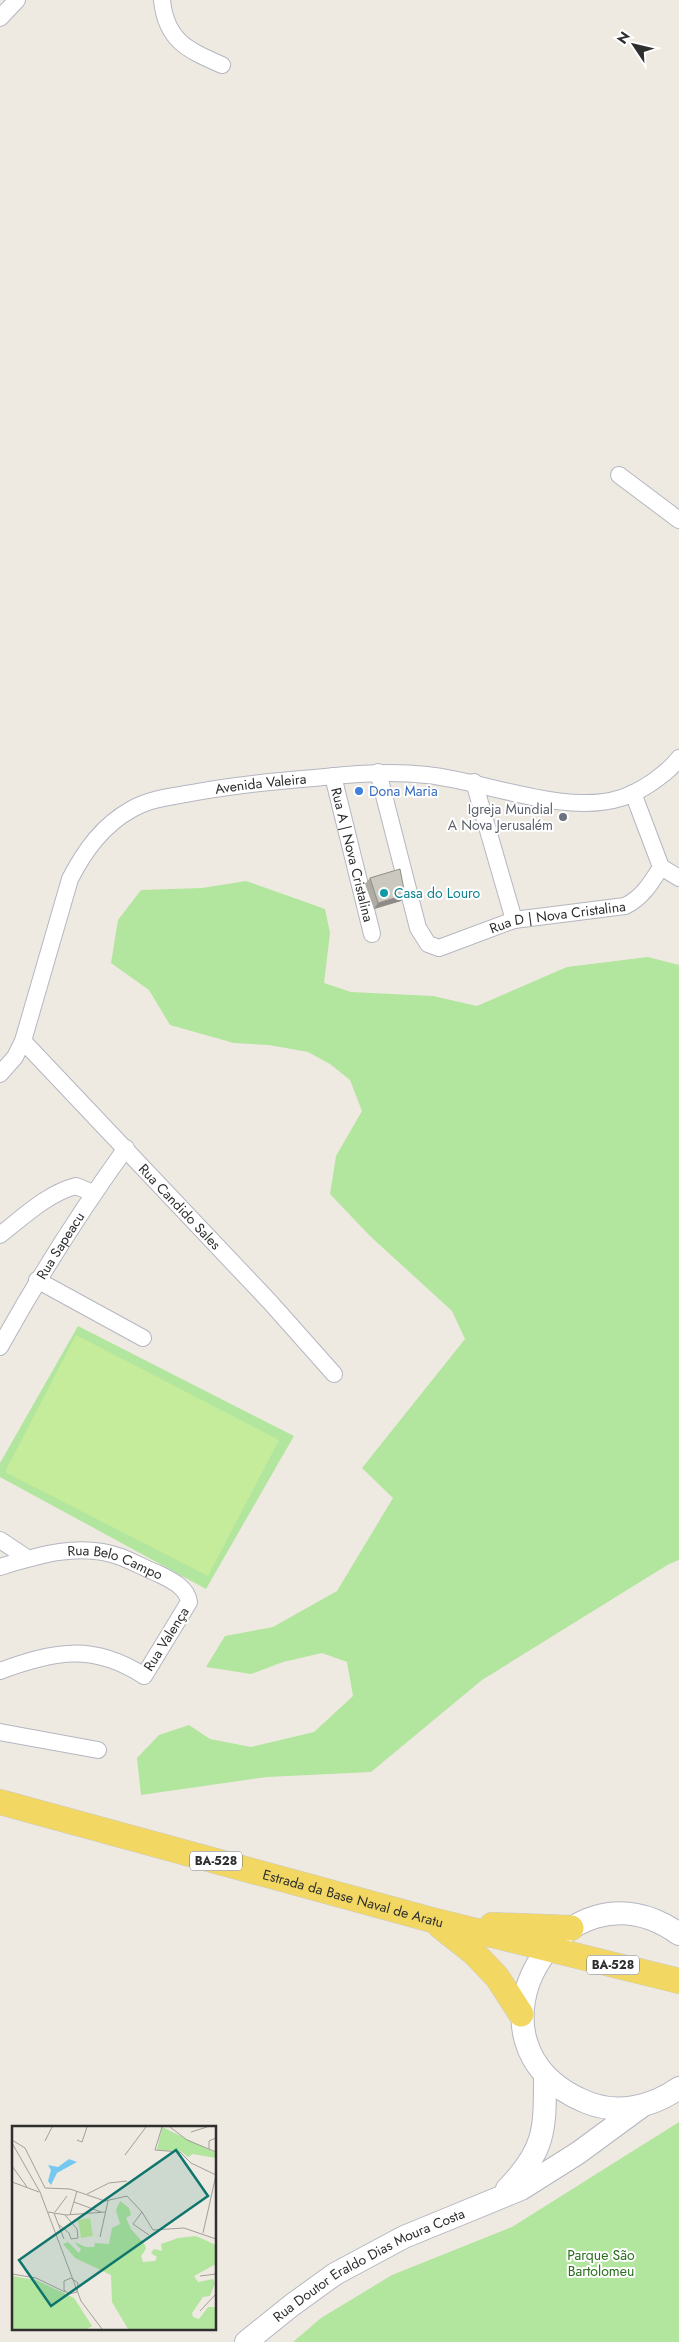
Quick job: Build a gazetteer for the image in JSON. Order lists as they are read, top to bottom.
{
  "streets": {
    "main road": ["BA-528", "Estrada da Base Naval de Aratu", "Rua Doutor Eraldo Dias Moura Costa"],
    "street": [
      "Avenida Valeira",
      "Rua A | Nova Cristalina",
      "Rua D | Nova Cristalina",
      "Rua Candido Sales",
      "Rua Sapeacu",
      "Rua Belo Campo",
      "Rua Valença"
    ]
  },
  "crossings": [
    ["Avenida Valeira", "Rua A | Nova Cristalina"],
    ["Avenida Valeira", "Rua D | Nova Cristalina"],
    ["Avenida Valeira", "Rua Candido Sales"],
    ["Rua Candido Sales", "Rua Sapeacu"],
    ["Rua Belo Campo", "Rua Valença"]
  ],
  "parks": ["Parque São Bartolomeu"],
  "places": ["Dona Maria", "Igreja Mundial A Nova Jerusalém", "Casa do Louro"],
  "north": "top left"
}
